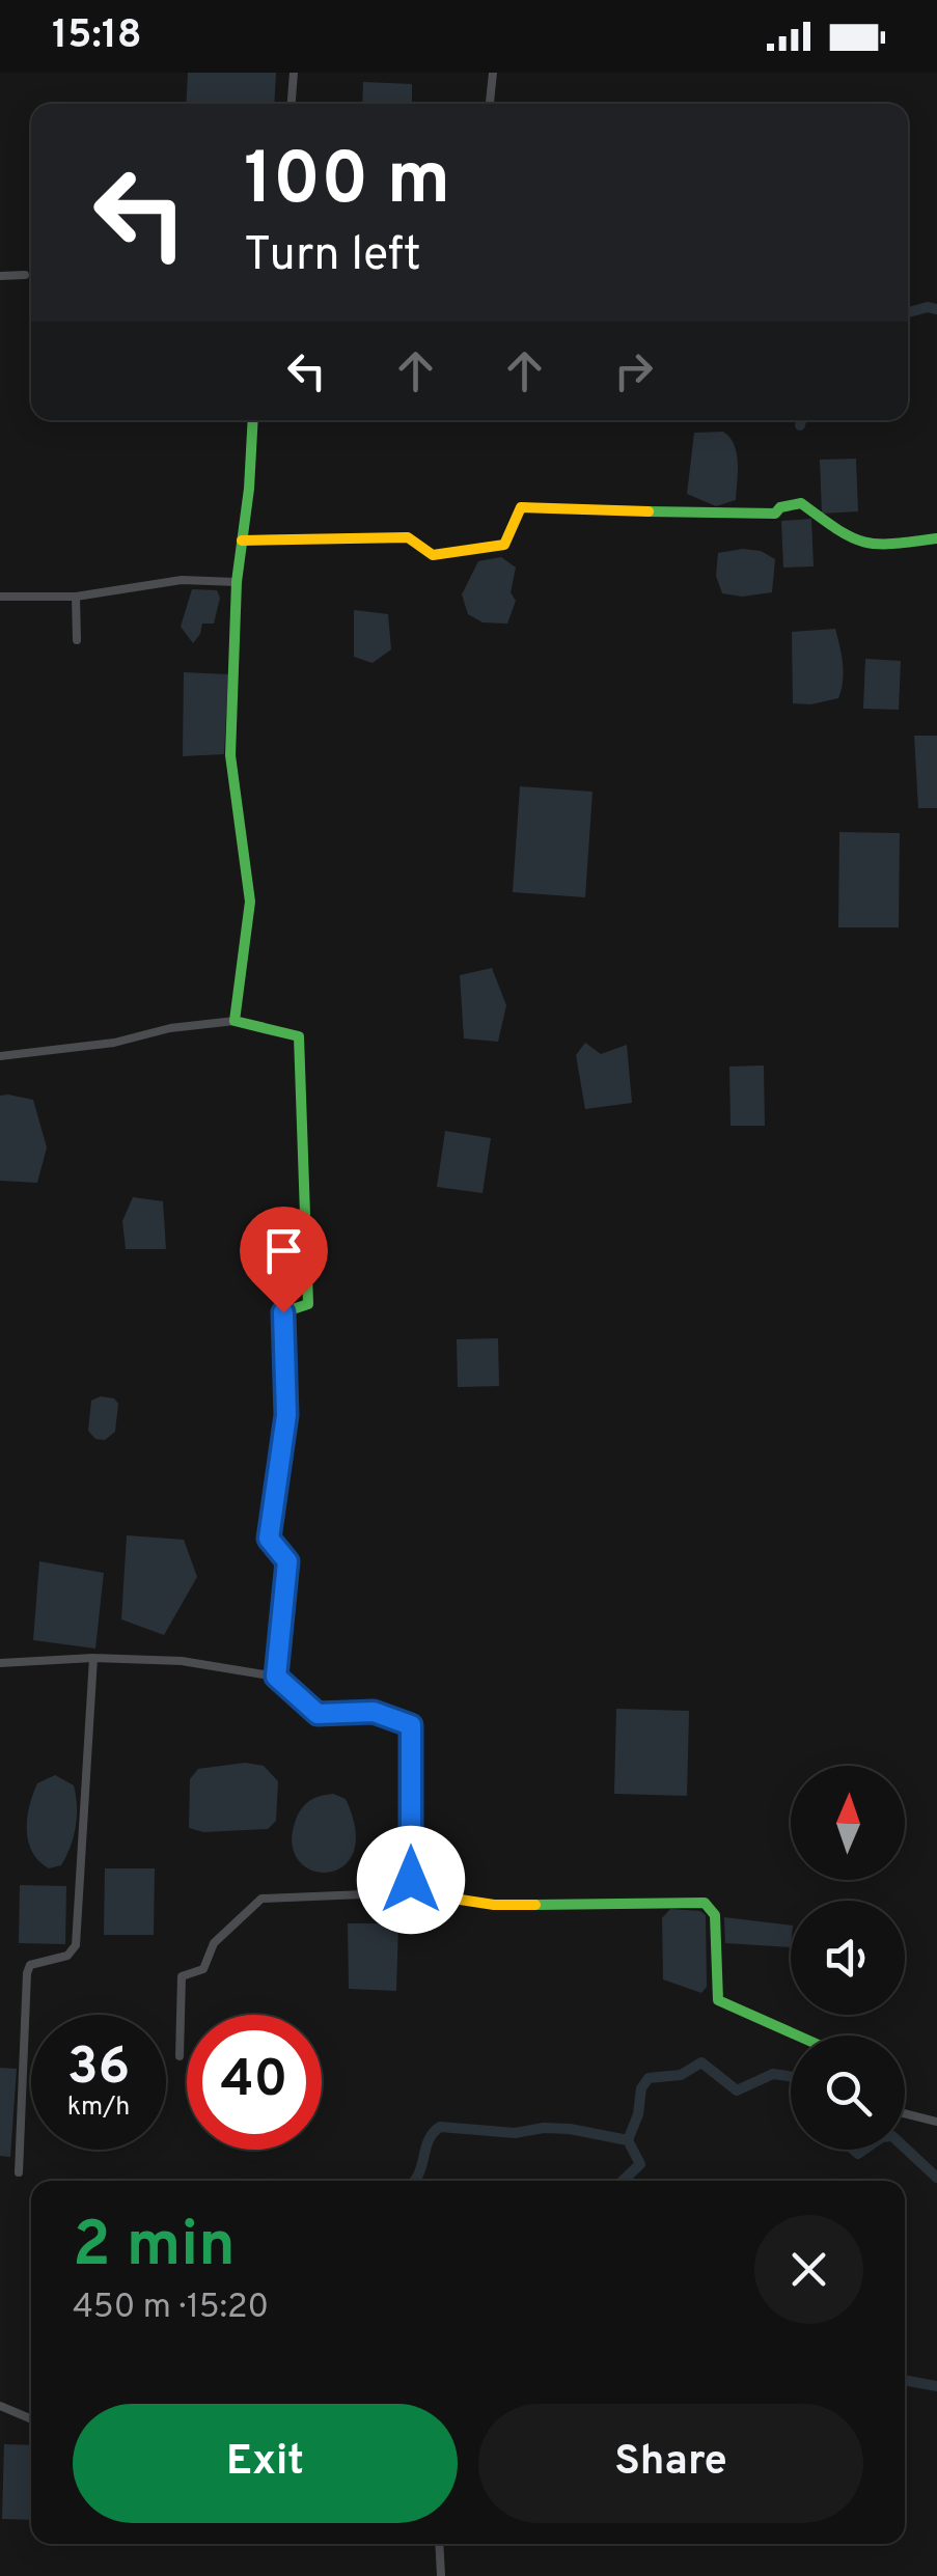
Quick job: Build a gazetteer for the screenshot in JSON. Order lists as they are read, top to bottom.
{
  "north": "top",
  "page": {
    "status": "15:18",
    "turn": ["100 m", "Turn left"],
    "speed": "36 km/h",
    "limit": "40",
    "heading": ["2 min", "450 m · 15:20"],
    "buttons": ["Exit", "Share"]
  }
}
